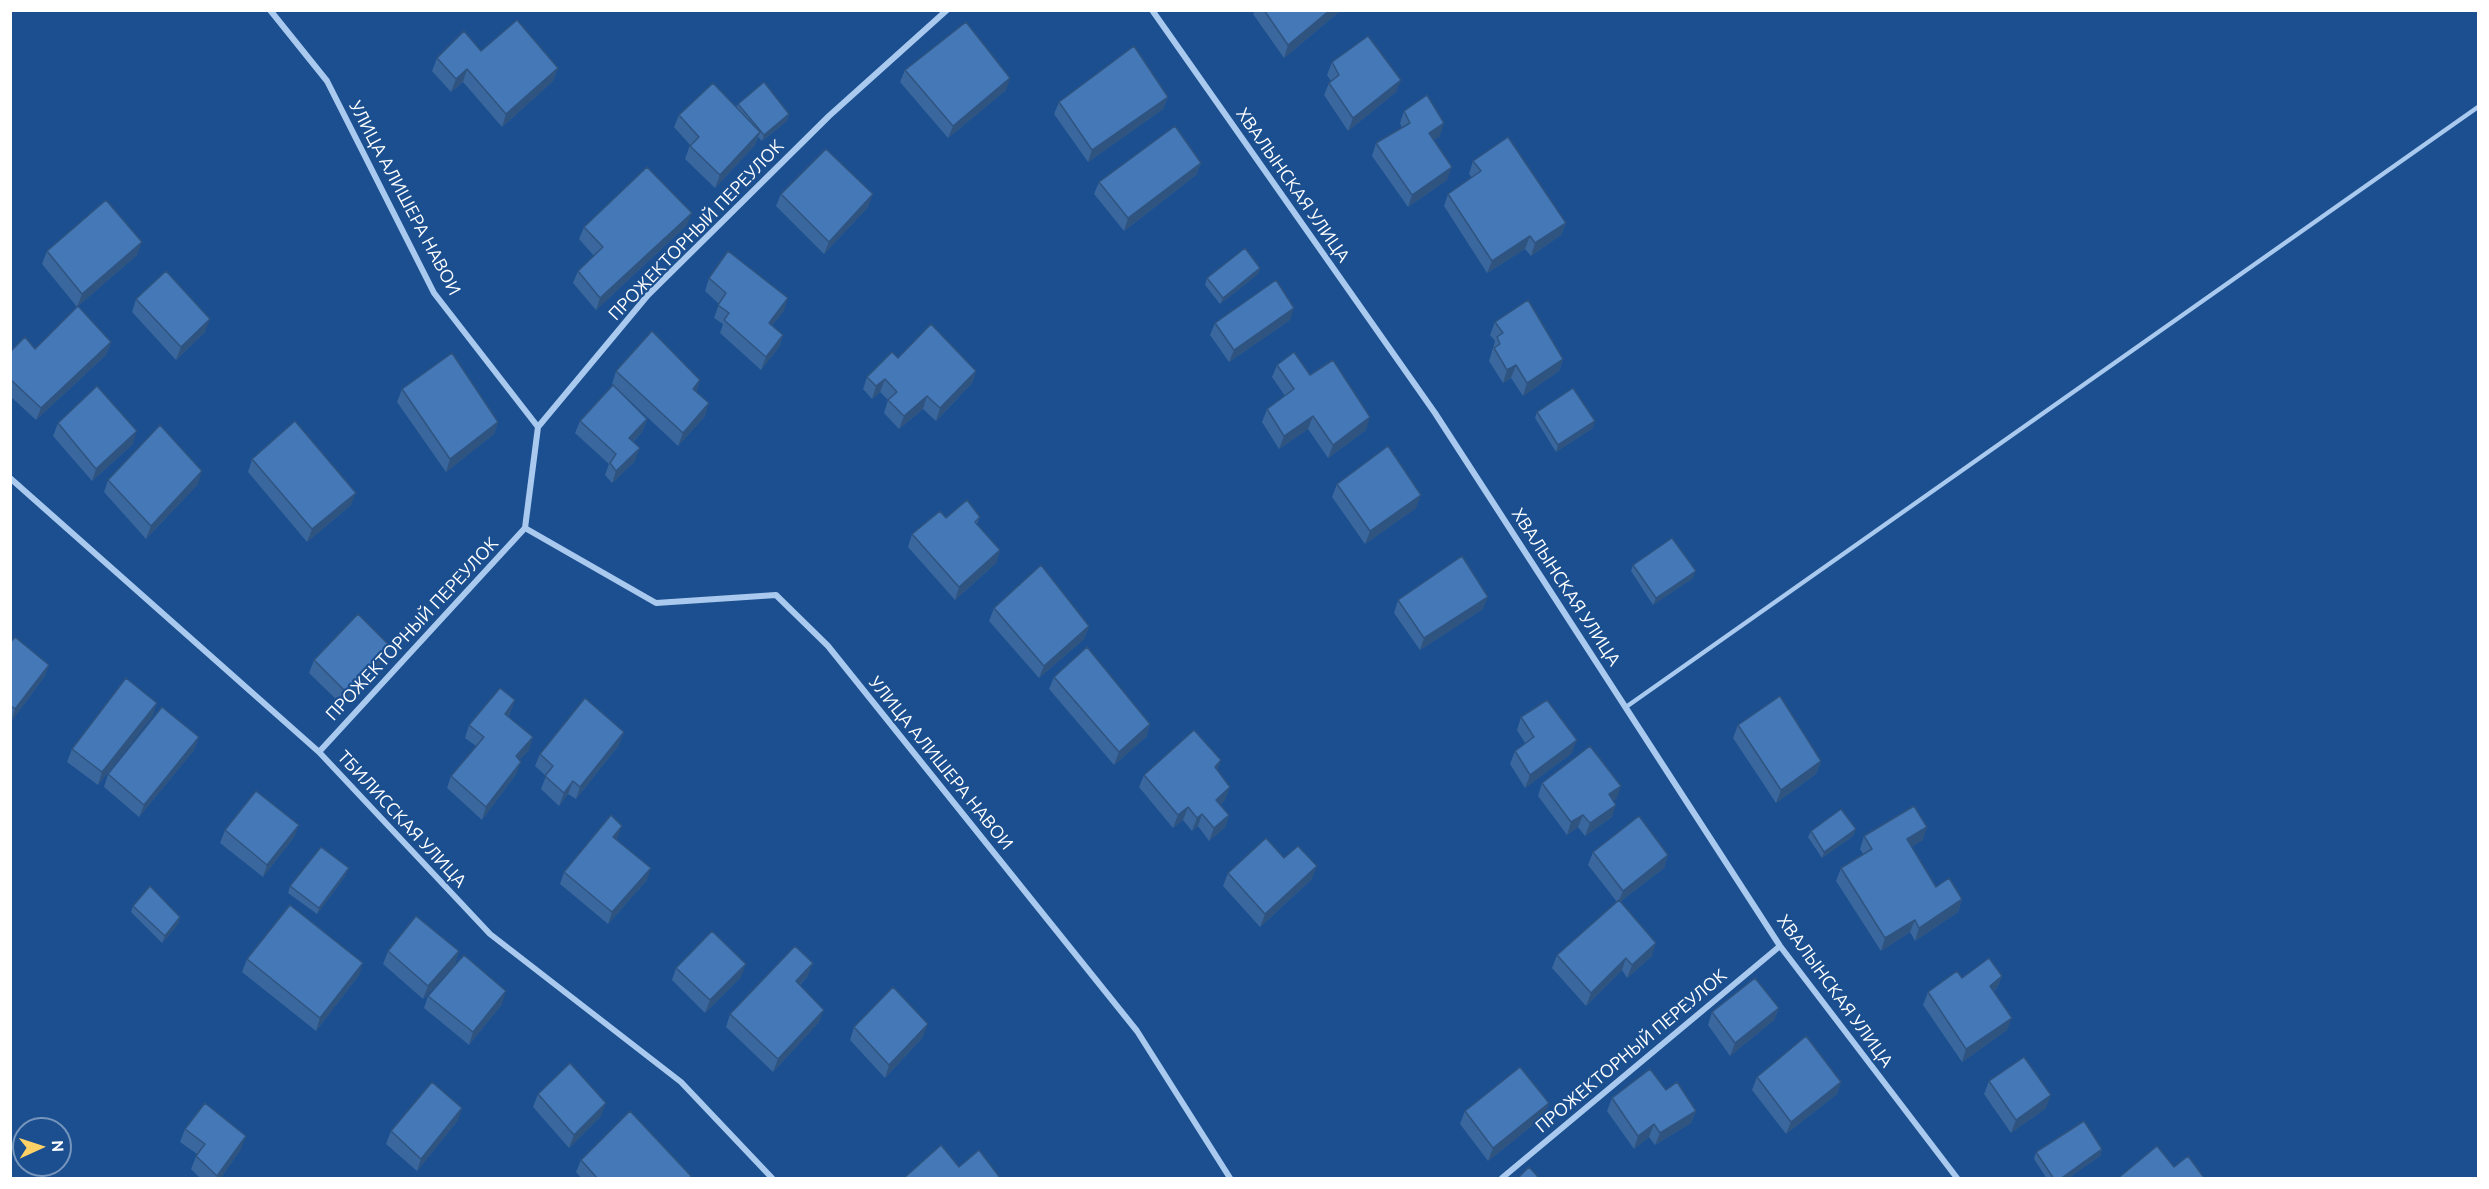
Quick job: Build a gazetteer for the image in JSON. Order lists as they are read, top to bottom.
{
  "streets": {
    "street": [
      "ХВАЛЫНСКАЯ УЛИЦА",
      "УЛИЦА АЛИШЕРА НАВОИ",
      "ПРОЖЕКТОРНЫЙ ПЕРЕУЛОК",
      "ТБИЛИССКАЯ УЛИЦА"
    ]
  },
  "crossings": [
    ["ХВАЛЫНСКАЯ УЛИЦА", "ПРОЖЕКТОРНЫЙ ПЕРЕУЛОК"],
    ["УЛИЦА АЛИШЕРА НАВОИ", "ПРОЖЕКТОРНЫЙ ПЕРЕУЛОК"],
    ["ПРОЖЕКТОРНЫЙ ПЕРЕУЛОК", "ТБИЛИССКАЯ УЛИЦА"]
  ],
  "north": "right"
}
